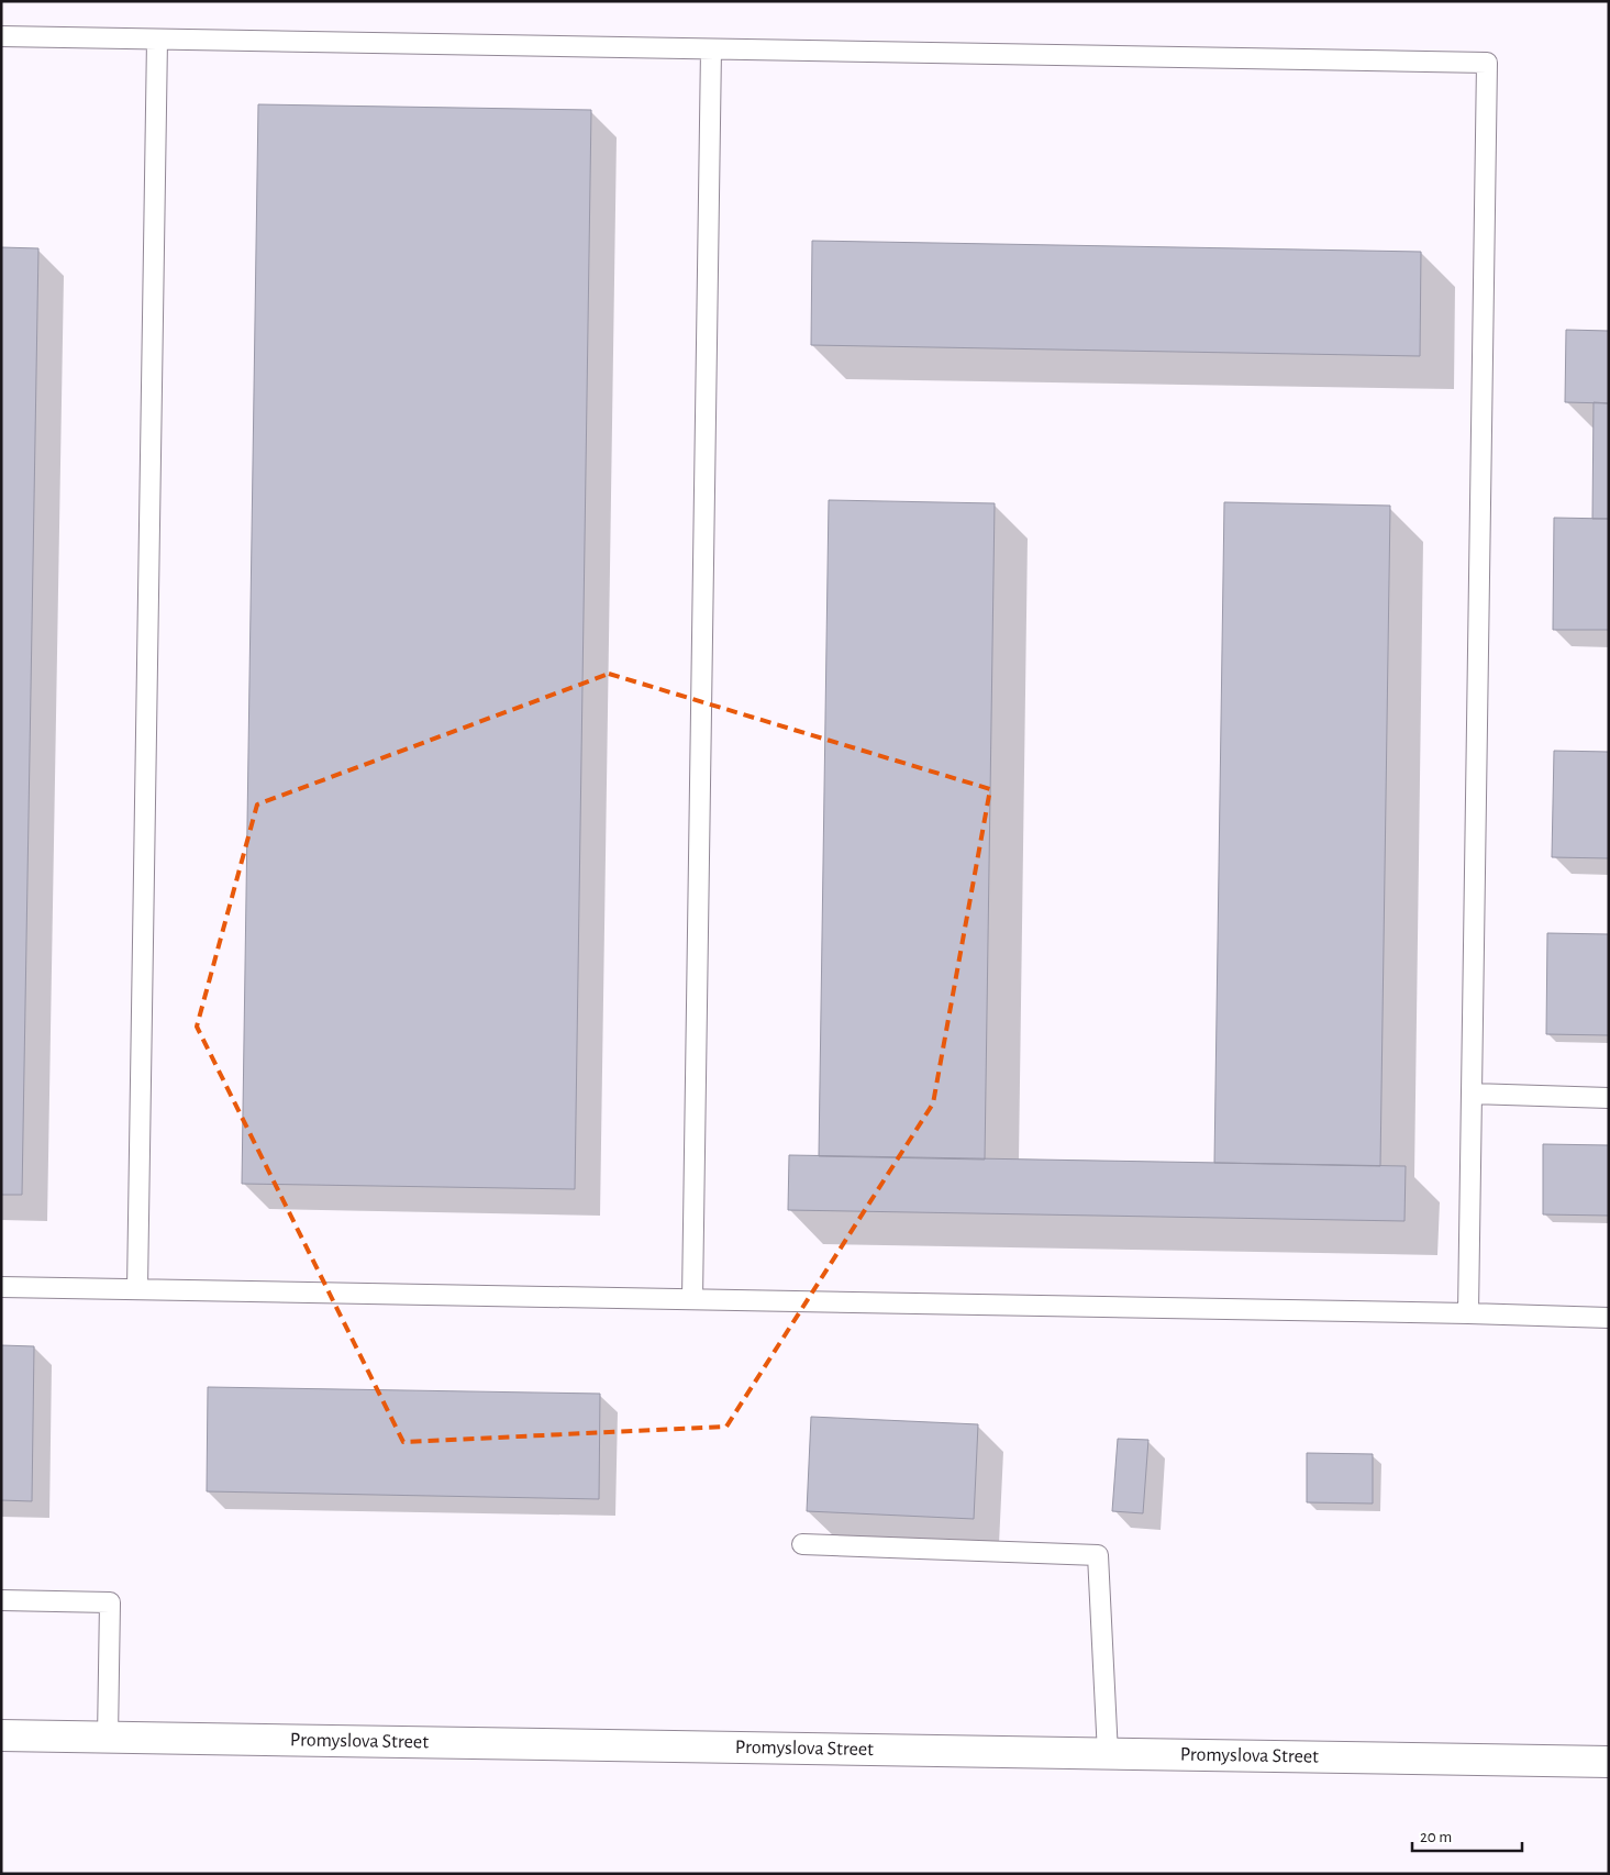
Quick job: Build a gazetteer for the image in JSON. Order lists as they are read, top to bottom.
{
  "streets": {
    "main road": ["Promyslova Street"]
  },
  "scale_bar": "20 m"
}
